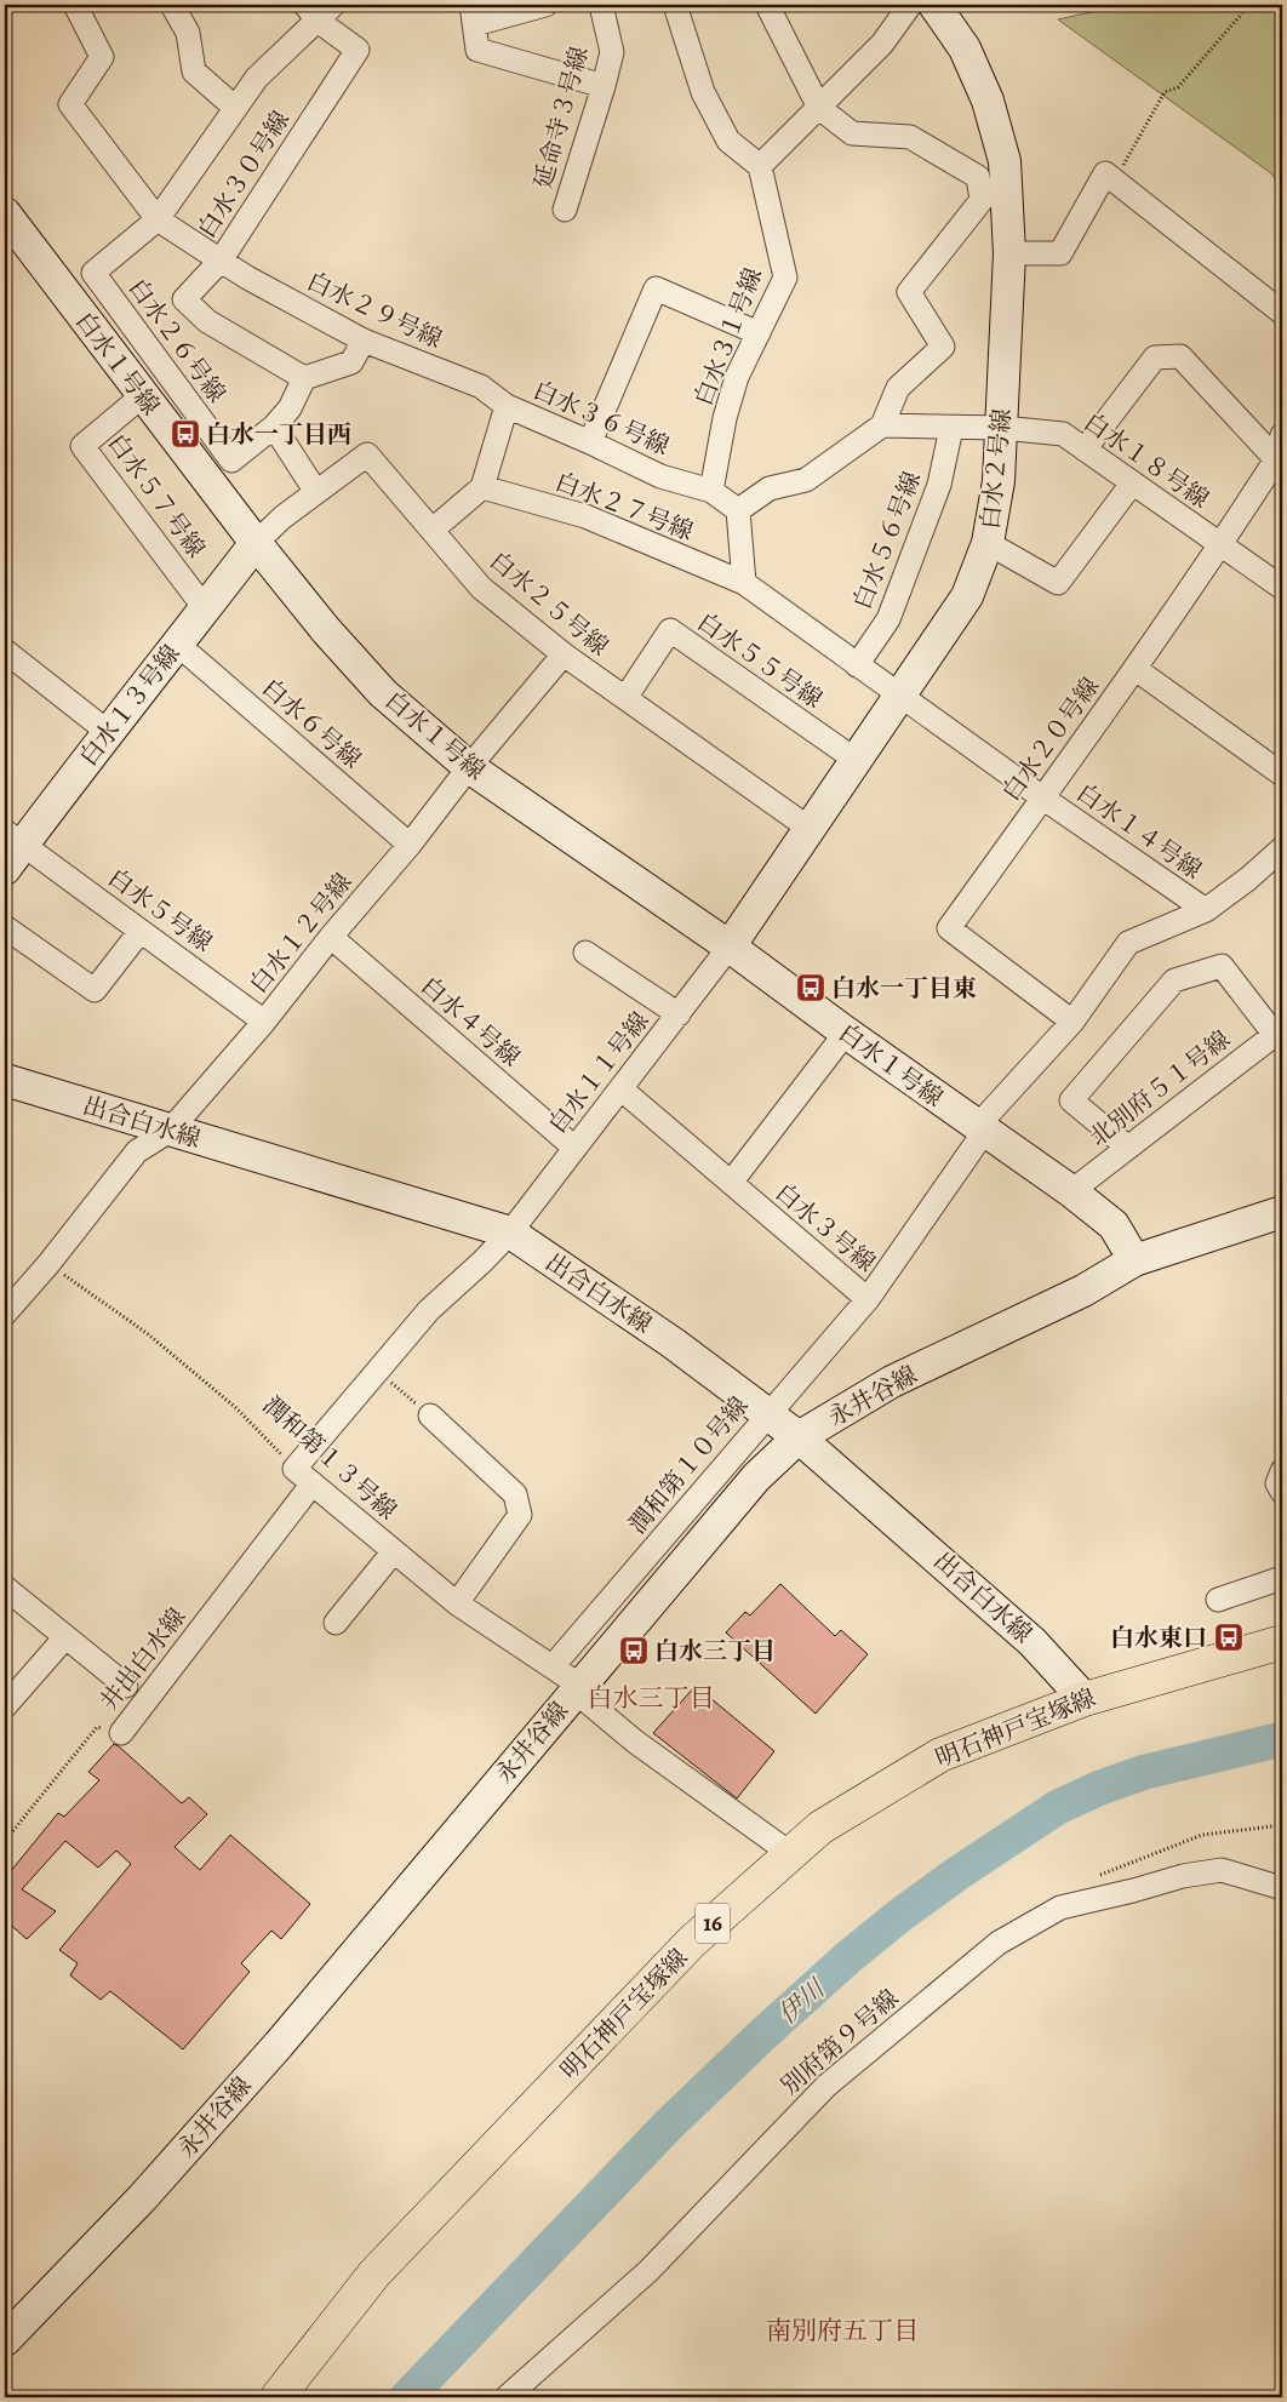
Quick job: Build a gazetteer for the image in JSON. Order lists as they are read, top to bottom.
{
  "streets": {
    "main road": ["明石神戸宝塚線", "16"],
    "street": [
      "延命寺３号線",
      "白水３０号線",
      "白水２９号線",
      "白水３１号線",
      "白水２６号線",
      "白水１号線",
      "白水３６号線",
      "白水１８号線",
      "白水２号線",
      "白水５７号線",
      "白水２７号線",
      "白水５６号線",
      "白水２５号線",
      "白水５５号線",
      "白水１３号線",
      "白水６号線",
      "白水２０号線",
      "白水１４号線",
      "白水５号線",
      "白水１２号線",
      "白水４号線",
      "白水１１号線",
      "北別府５１号線",
      "出合白水線",
      "白水３号線",
      "永井谷線",
      "潤和第１３号線",
      "潤和第１０号線",
      "井出白水線",
      "別府第９号線"
    ]
  },
  "crossings": [
    ["白水３０号線", "白水２９号線"],
    ["白水３０号線", "白水２６号線"],
    ["白水２９号線", "白水３６号線"],
    ["白水３１号線", "白水３６号線"],
    ["白水１号線", "白水２号線"],
    ["白水１号線", "白水５７号線"],
    ["白水１号線", "白水２５号線"],
    ["白水１号線", "白水１３号線"],
    ["白水１号線", "白水１２号線"],
    ["白水１号線", "白水１１号線"],
    ["白水１号線", "北別府５１号線"],
    ["白水１号線", "白水３号線"],
    ["白水１号線", "永井谷線"],
    ["白水３６号線", "白水２７号線"],
    ["白水１８号線", "白水２号線"],
    ["白水１８号線", "白水５６号線"],
    ["白水１８号線", "白水２０号線"],
    ["白水２号線", "白水２５号線"],
    ["白水２号線", "白水５５号線"],
    ["白水２号線", "白水１４号線"],
    ["白水２号線", "白水１１号線"],
    ["白水５７号線", "白水１３号線"],
    ["白水２５号線", "白水５５号線"],
    ["白水２５号線", "白水１３号線"],
    ["白水２５号線", "白水１２号線"],
    ["白水１３号線", "白水６号線"],
    ["白水１３号線", "白水５号線"],
    ["白水６号線", "白水１２号線"],
    ["白水２０号線", "白水１４号線"],
    ["白水５号線", "白水１２号線"],
    ["白水１２号線", "白水４号線"],
    ["白水１２号線", "出合白水線"],
    ["白水１２号線", "潤和第１３号線"],
    ["白水４号線", "白水１１号線"],
    ["白水１１号線", "出合白水線"],
    ["白水１１号線", "白水３号線"],
    ["出合白水線", "永井谷線"],
    ["出合白水線", "潤和第１０号線"],
    ["出合白水線", "明石神戸宝塚線"],
    ["白水３号線", "潤和第１０号線"],
    ["永井谷線", "潤和第１３号線"],
    ["潤和第１３号線", "潤和第１０号線"],
    ["潤和第１３号線", "井出白水線"],
    ["潤和第１３号線", "明石神戸宝塚線"]
  ],
  "districts": ["白水三丁目", "南別府五丁目"],
  "water": ["伊川"],
  "places": {
    "bus stop": [
      "白水一丁目西",
      "白水一丁目東",
      "白水東口",
      "白水三丁目"
    ]
  }
}
